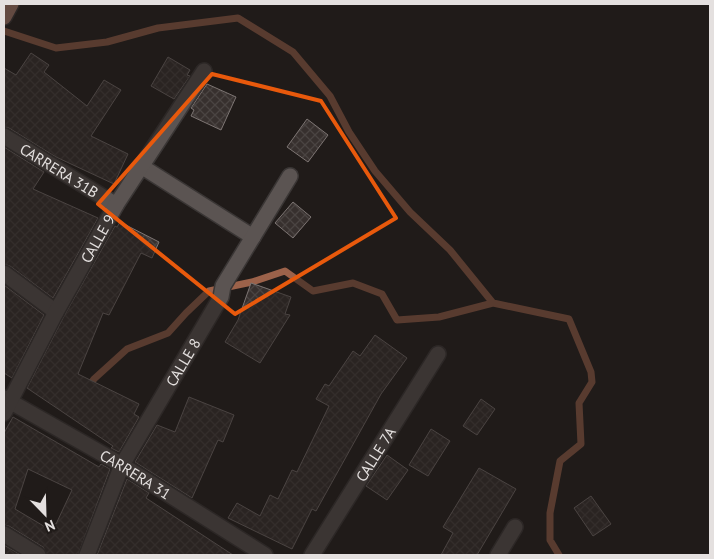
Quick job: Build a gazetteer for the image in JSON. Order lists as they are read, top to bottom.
{
  "streets": {
    "street": [
      "CARRERA 31B",
      "CALLE 9",
      "CALLE 8",
      "CALLE 7A",
      "CARRERA 31"
    ]
  },
  "crossings": [
    ["CARRERA 31B", "CALLE 9"],
    ["CALLE 9", "CARRERA 31"],
    ["CALLE 8", "CARRERA 31"]
  ],
  "north": "bottom right"
}
